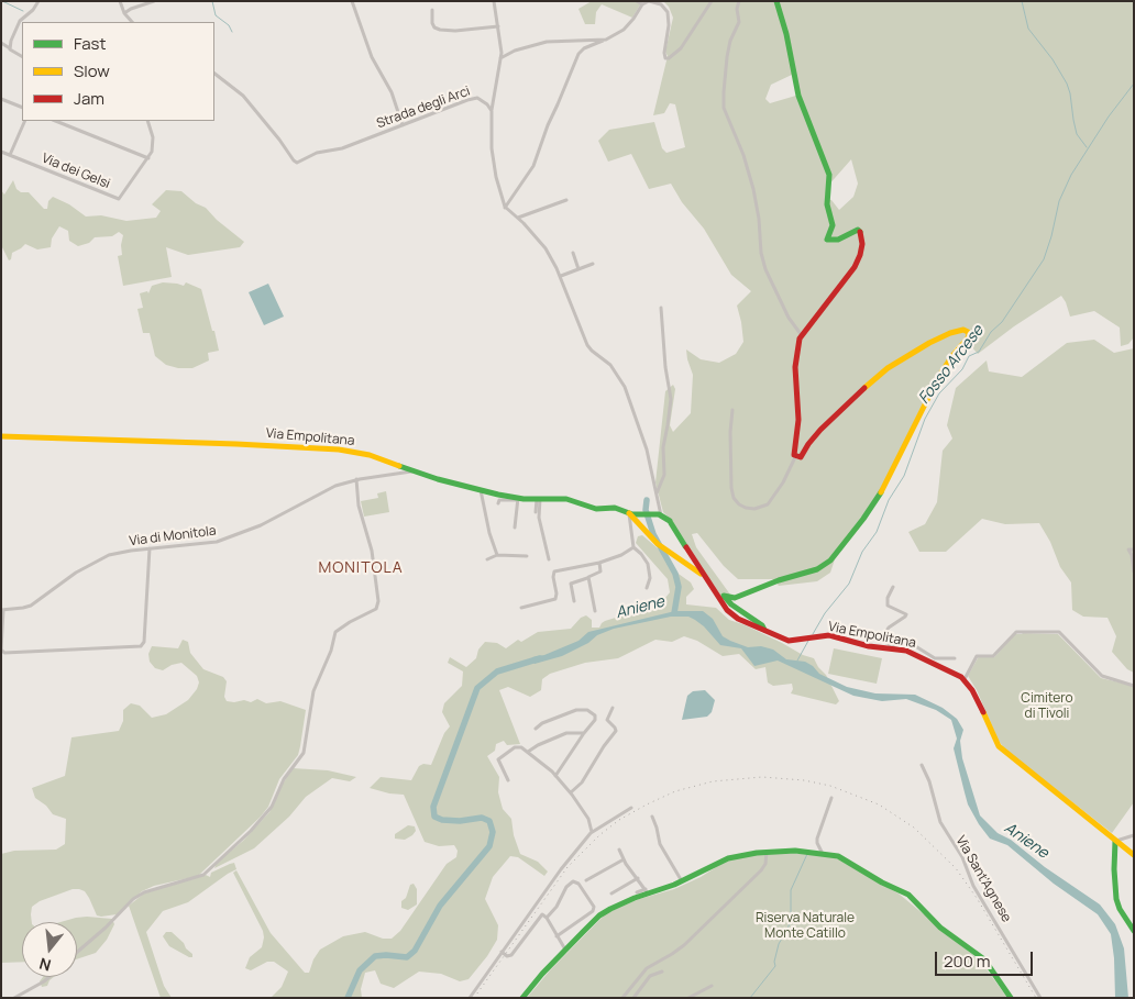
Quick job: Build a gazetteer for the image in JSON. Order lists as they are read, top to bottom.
{
  "streets": {
    "main road": ["Via Empolitana"],
    "street": [
      "Strada degli Arci",
      "Via dei Gelsi",
      "Via di Monitola",
      "Via Sant'Agnese"
    ]
  },
  "crossings": [
    ["Via Empolitana", "Via di Monitola"]
  ],
  "districts": ["MONITOLA"],
  "water": ["Fosso Arcese", "Aniene"],
  "parks": ["Cimitero di Tivoli", "Riserva Naturale Monte Catillo"],
  "legend": ["Fast", "Slow", "Jam"],
  "scale_bar": "200 m",
  "north": "bottom"
}
